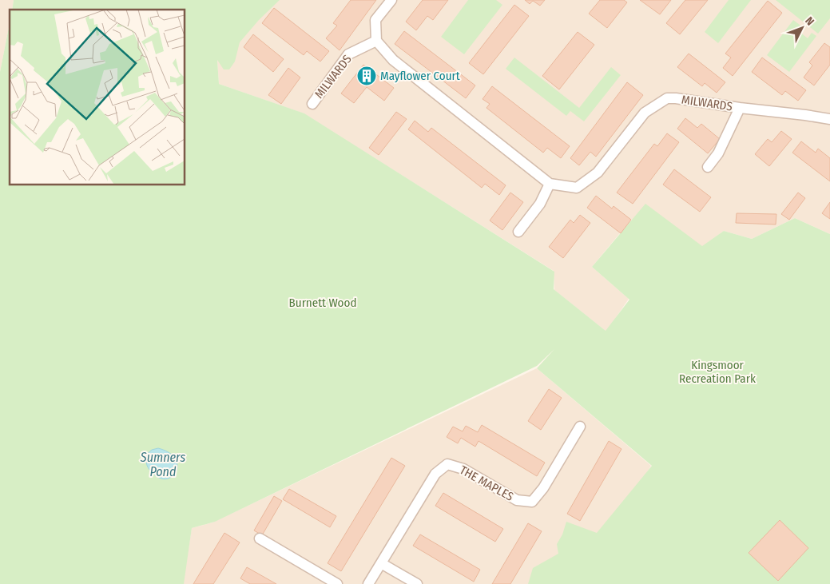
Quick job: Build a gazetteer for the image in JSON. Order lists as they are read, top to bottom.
{
  "streets": {
    "street": ["MILWARDS", "THE MAPLES"]
  },
  "water": ["Sumners Pond"],
  "parks": ["Burnett Wood", "Kingsmoor Recreation Park"],
  "places": {
    "building": ["Mayflower Court"]
  },
  "north": "top right"
}
